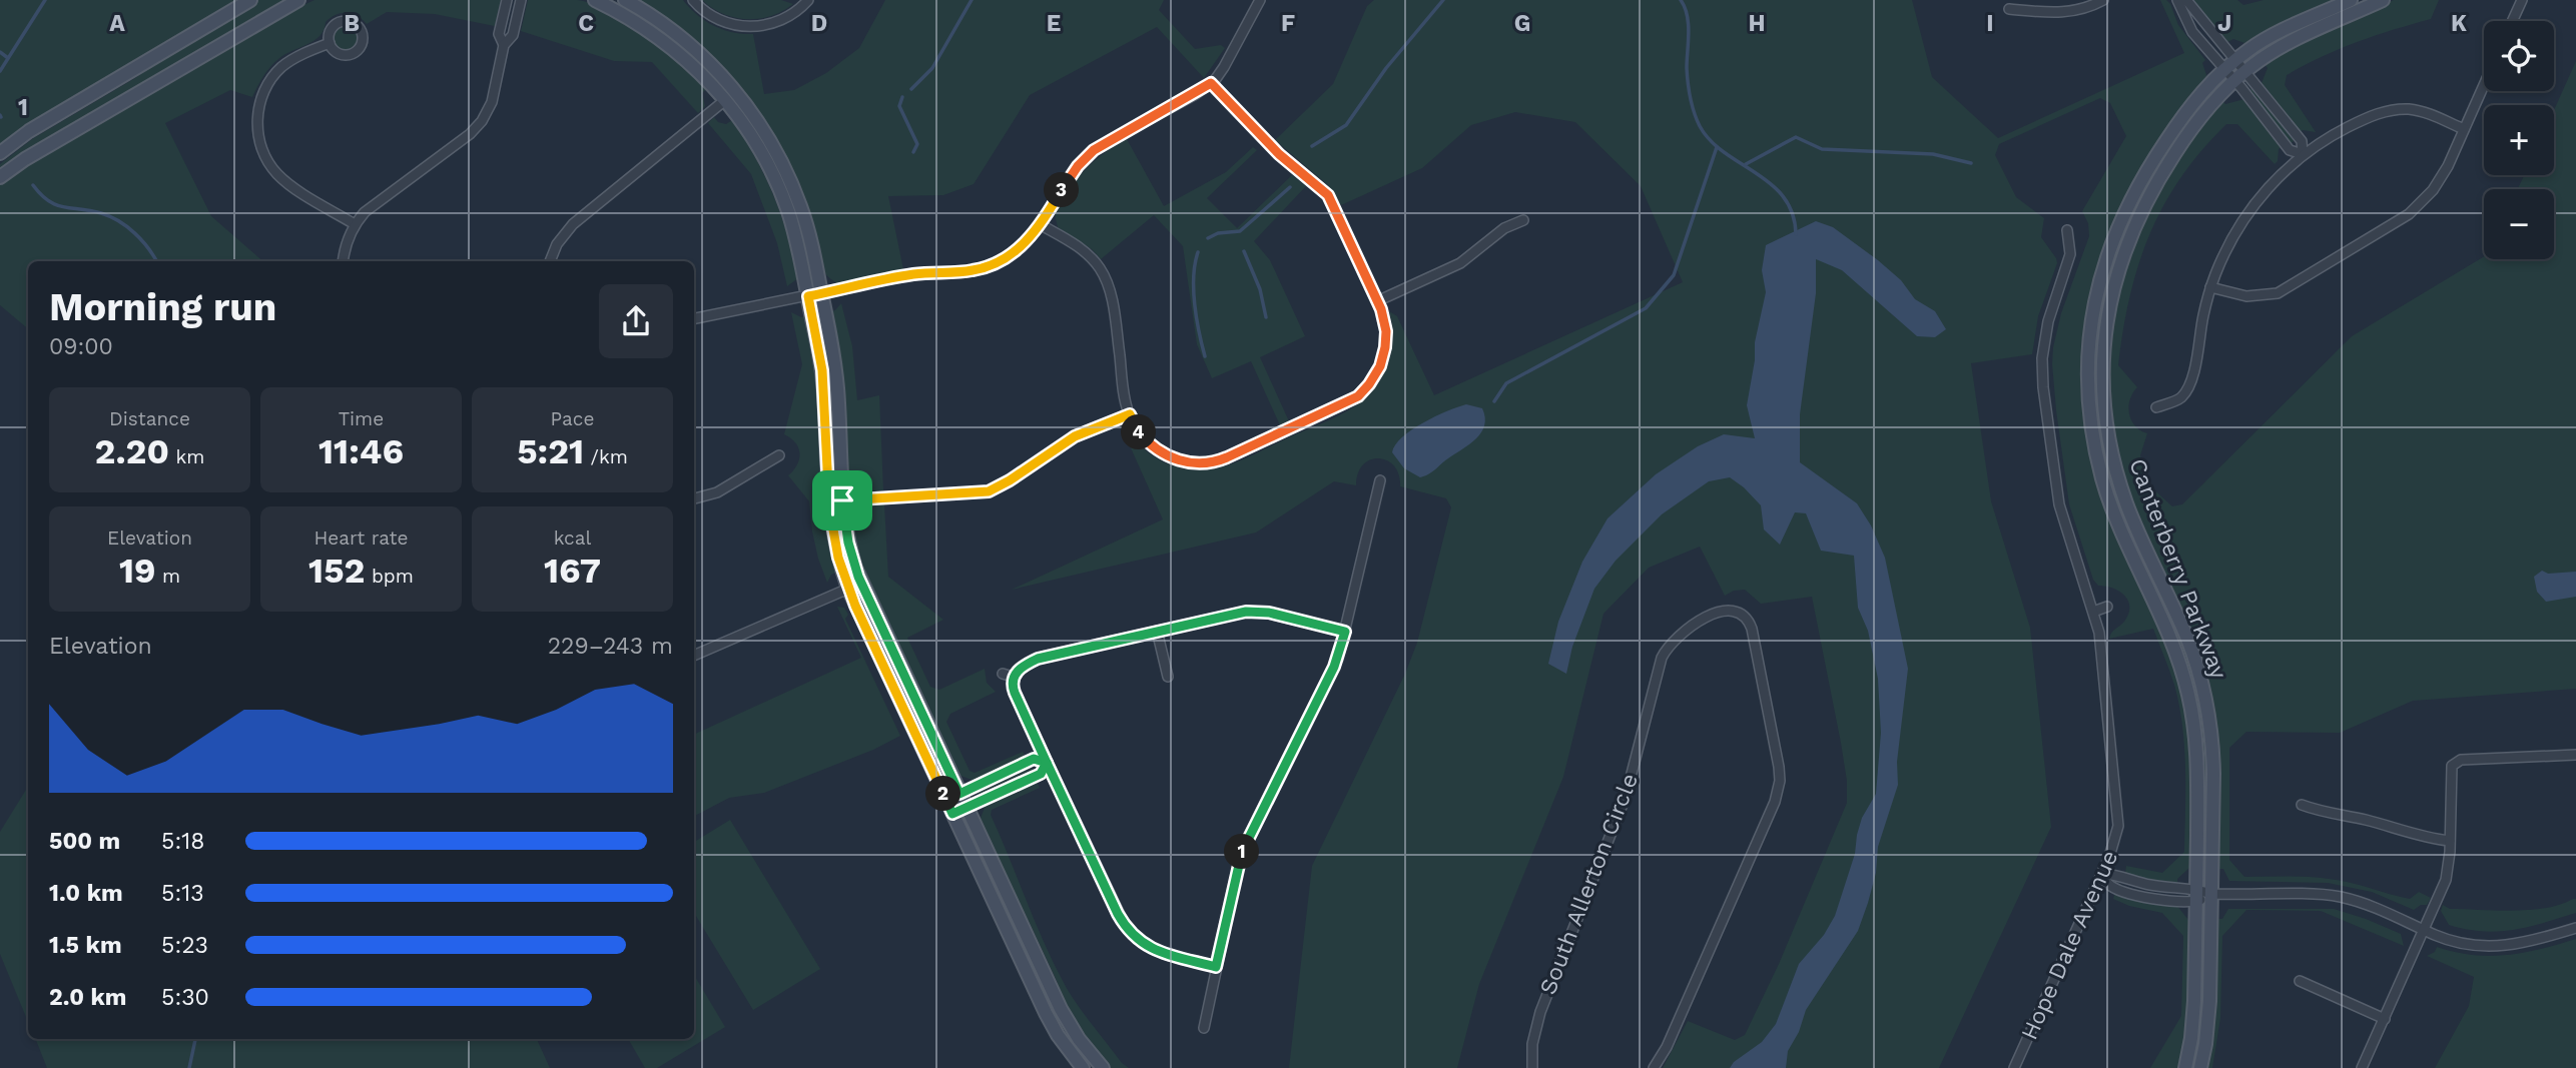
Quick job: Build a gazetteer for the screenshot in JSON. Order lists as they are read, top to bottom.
{
  "streets": {
    "street": ["Canterberry Parkway", "South Allerton Circle", "Hope Dale Avenue"]
  },
  "page": {
    "map_buttons": ["+", "−"],
    "pins": [
      "3",
      "4",
      "2",
      "1"
    ],
    "heading": ["Morning run", "09:00"],
    "stats": [
      ["Distance", "2.20 km"],
      ["Time", "11:46"],
      ["Pace", "5:21 /km"],
      ["Elevation", "19 m"],
      ["Heart rate", "152 bpm"],
      ["kcal", "167"]
    ],
    "chart": ["Elevation", "229–243 m"],
    "list": [
      {
        "name": "500 m",
        "note": "5:18"
      },
      {
        "name": "1.0 km",
        "note": "5:13"
      },
      {
        "name": "1.5 km",
        "note": "5:23"
      },
      {
        "name": "2.0 km",
        "note": "5:30"
      }
    ]
  },
  "grid": {
    "columns": [
      "A",
      "B",
      "C",
      "D",
      "E",
      "F",
      "G",
      "H",
      "I",
      "J",
      "K"
    ],
    "rows": ["1"]
  }
}
